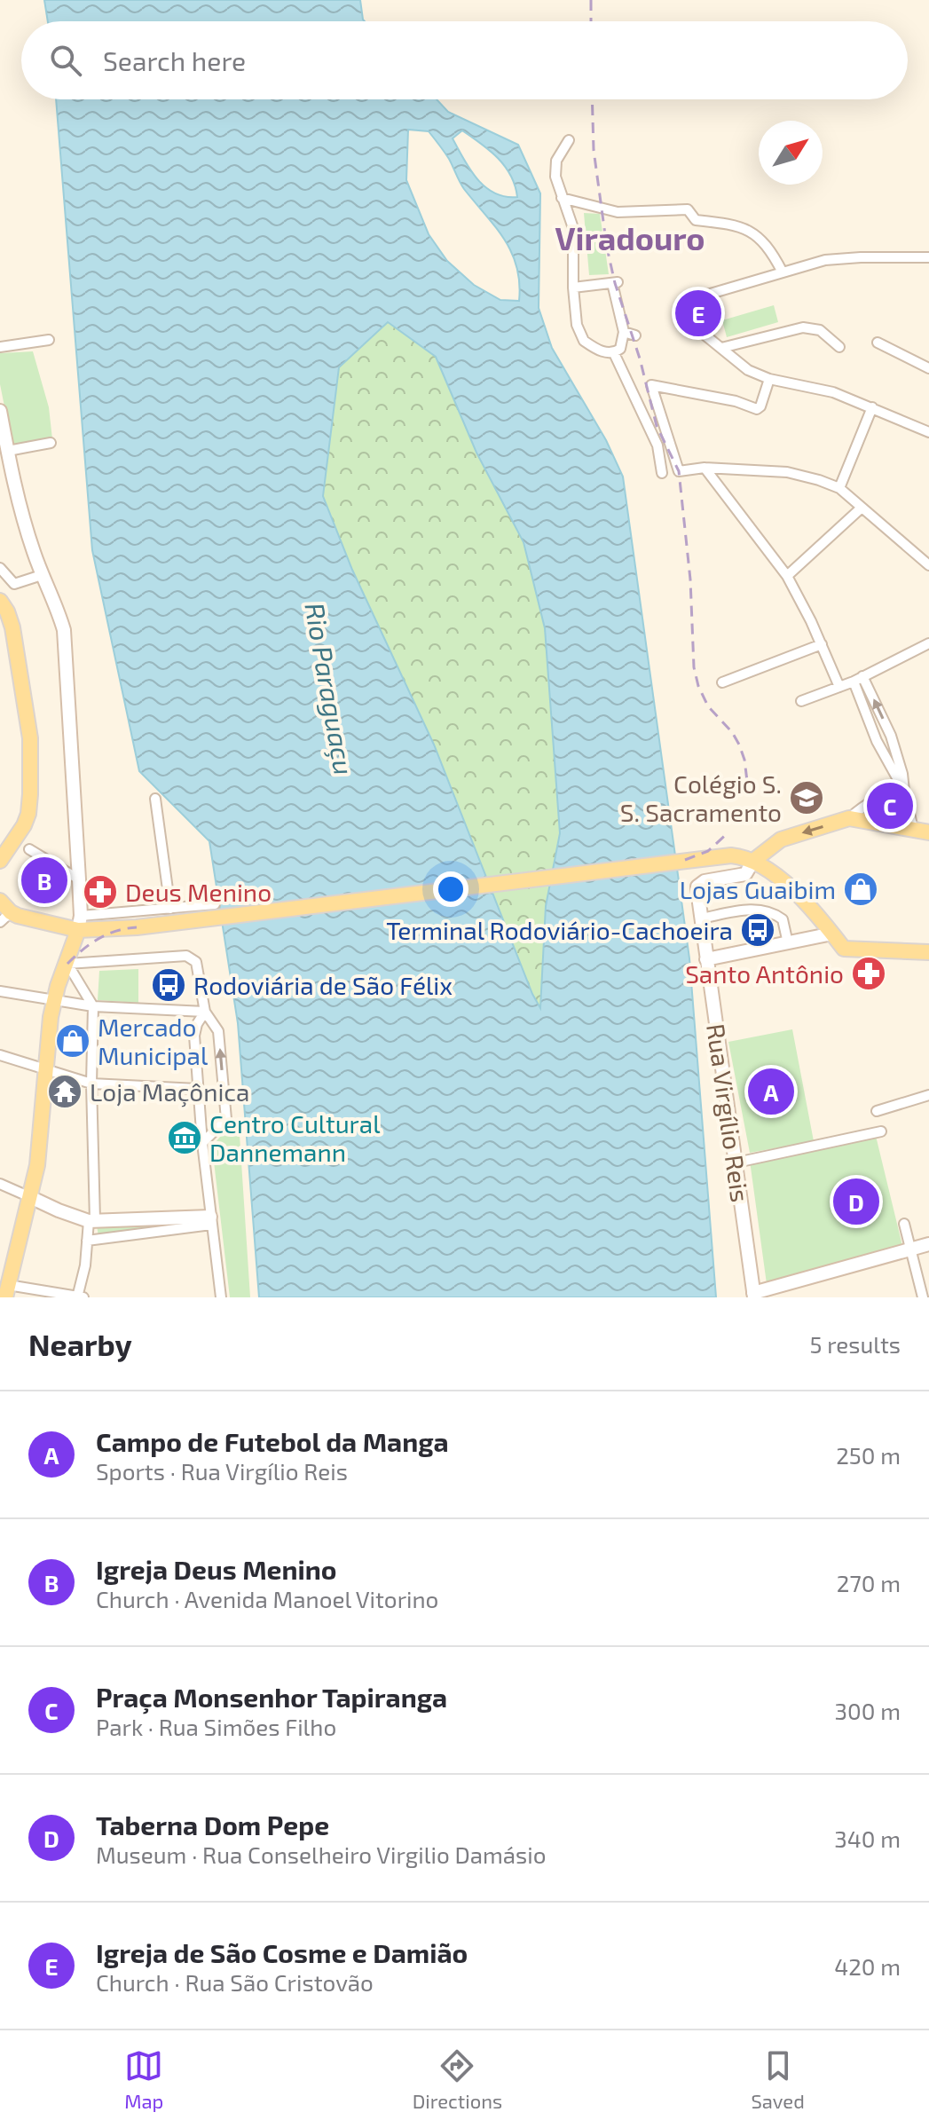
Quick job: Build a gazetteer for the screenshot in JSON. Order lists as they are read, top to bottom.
{
  "streets": {
    "street": ["Rua Virgílio Reis"]
  },
  "districts": ["Viradouro"],
  "water": ["Rio Paraguaçu"],
  "places": {
    "school or university": ["Colégio S. S. Sacramento"],
    "shop": ["Lojas Guaibim", "Mercado Municipal"],
    "pharmacy": ["Deus Menino", "Santo Antônio"],
    "bus stop": ["Terminal Rodoviário-Cachoeira", "Rodoviária de São Félix"],
    "temple": ["Loja Maçônica"],
    "museum": ["Centro Cultural Dannemann"]
  },
  "north": "top right",
  "page": {
    "search": "Search here",
    "pins": [
      "E",
      "C",
      "B",
      "A",
      "D"
    ],
    "heading": ["Nearby", "5 results"],
    "list": [
      {
        "mark": "A",
        "name": "Campo de Futebol da Manga",
        "note": "Sports · Rua Virgílio Reis",
        "value": "250 m"
      },
      {
        "mark": "B",
        "name": "Igreja Deus Menino",
        "note": "Church · Avenida Manoel Vitorino",
        "value": "270 m"
      },
      {
        "mark": "C",
        "name": "Praça Monsenhor Tapiranga",
        "note": "Park · Rua Simões Filho",
        "value": "300 m"
      },
      {
        "mark": "D",
        "name": "Taberna Dom Pepe",
        "note": "Museum · Rua Conselheiro Virgilio Damásio",
        "value": "340 m"
      },
      {
        "mark": "E",
        "name": "Igreja de São Cosme e Damião",
        "note": "Church · Rua São Cristovão",
        "value": "420 m"
      }
    ],
    "nav": ["Map", "Directions", "Saved"]
  }
}
